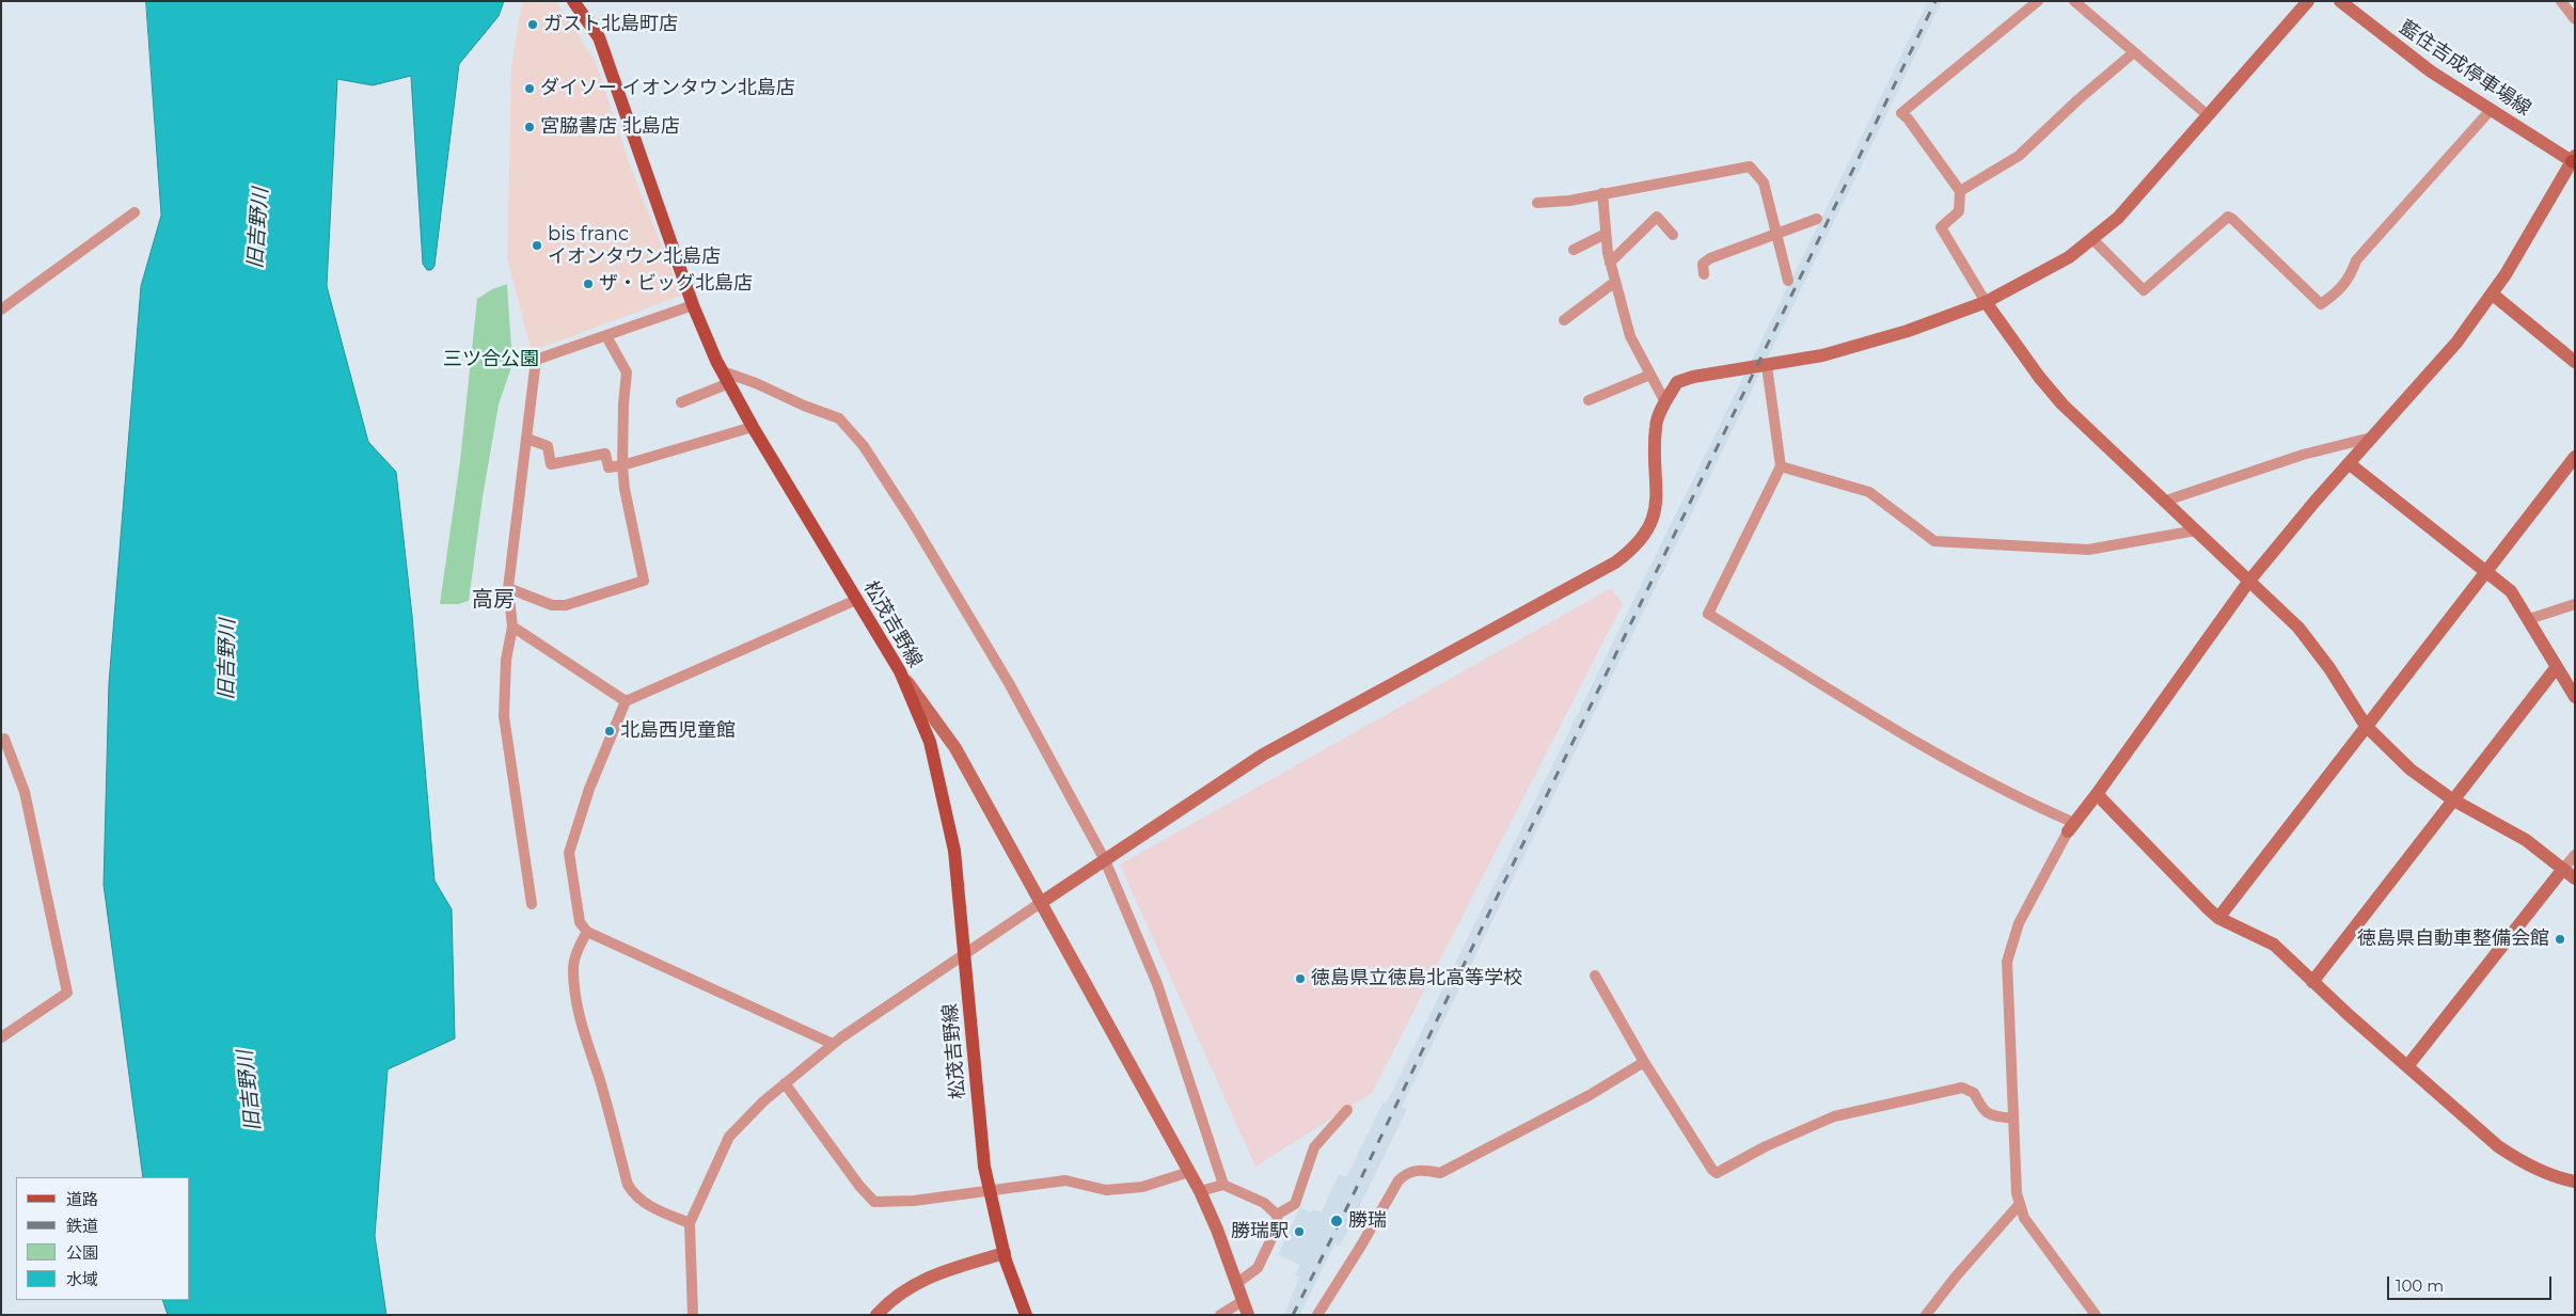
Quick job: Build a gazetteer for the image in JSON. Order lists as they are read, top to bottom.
{
  "streets": {
    "main road": ["松茂吉野線"],
    "street": ["藍住吉成停車場線"]
  },
  "districts": ["高房"],
  "water": ["旧吉野川"],
  "parks": ["三ツ合公園"],
  "places": [
    "ガスト北島町店",
    "ダイソー イオンタウン北島店",
    "宮脇書店 北島店",
    "bis franc イオンタウン北島店",
    "ザ・ビッグ北島店",
    "北島西児童館",
    "徳島県自動車整備会館",
    "徳島県立徳島北高等学校",
    "勝瑞",
    "勝瑞駅"
  ],
  "legend": [
    "道路",
    "鉄道",
    "公園",
    "水域"
  ],
  "scale_bar": "100 m"
}
